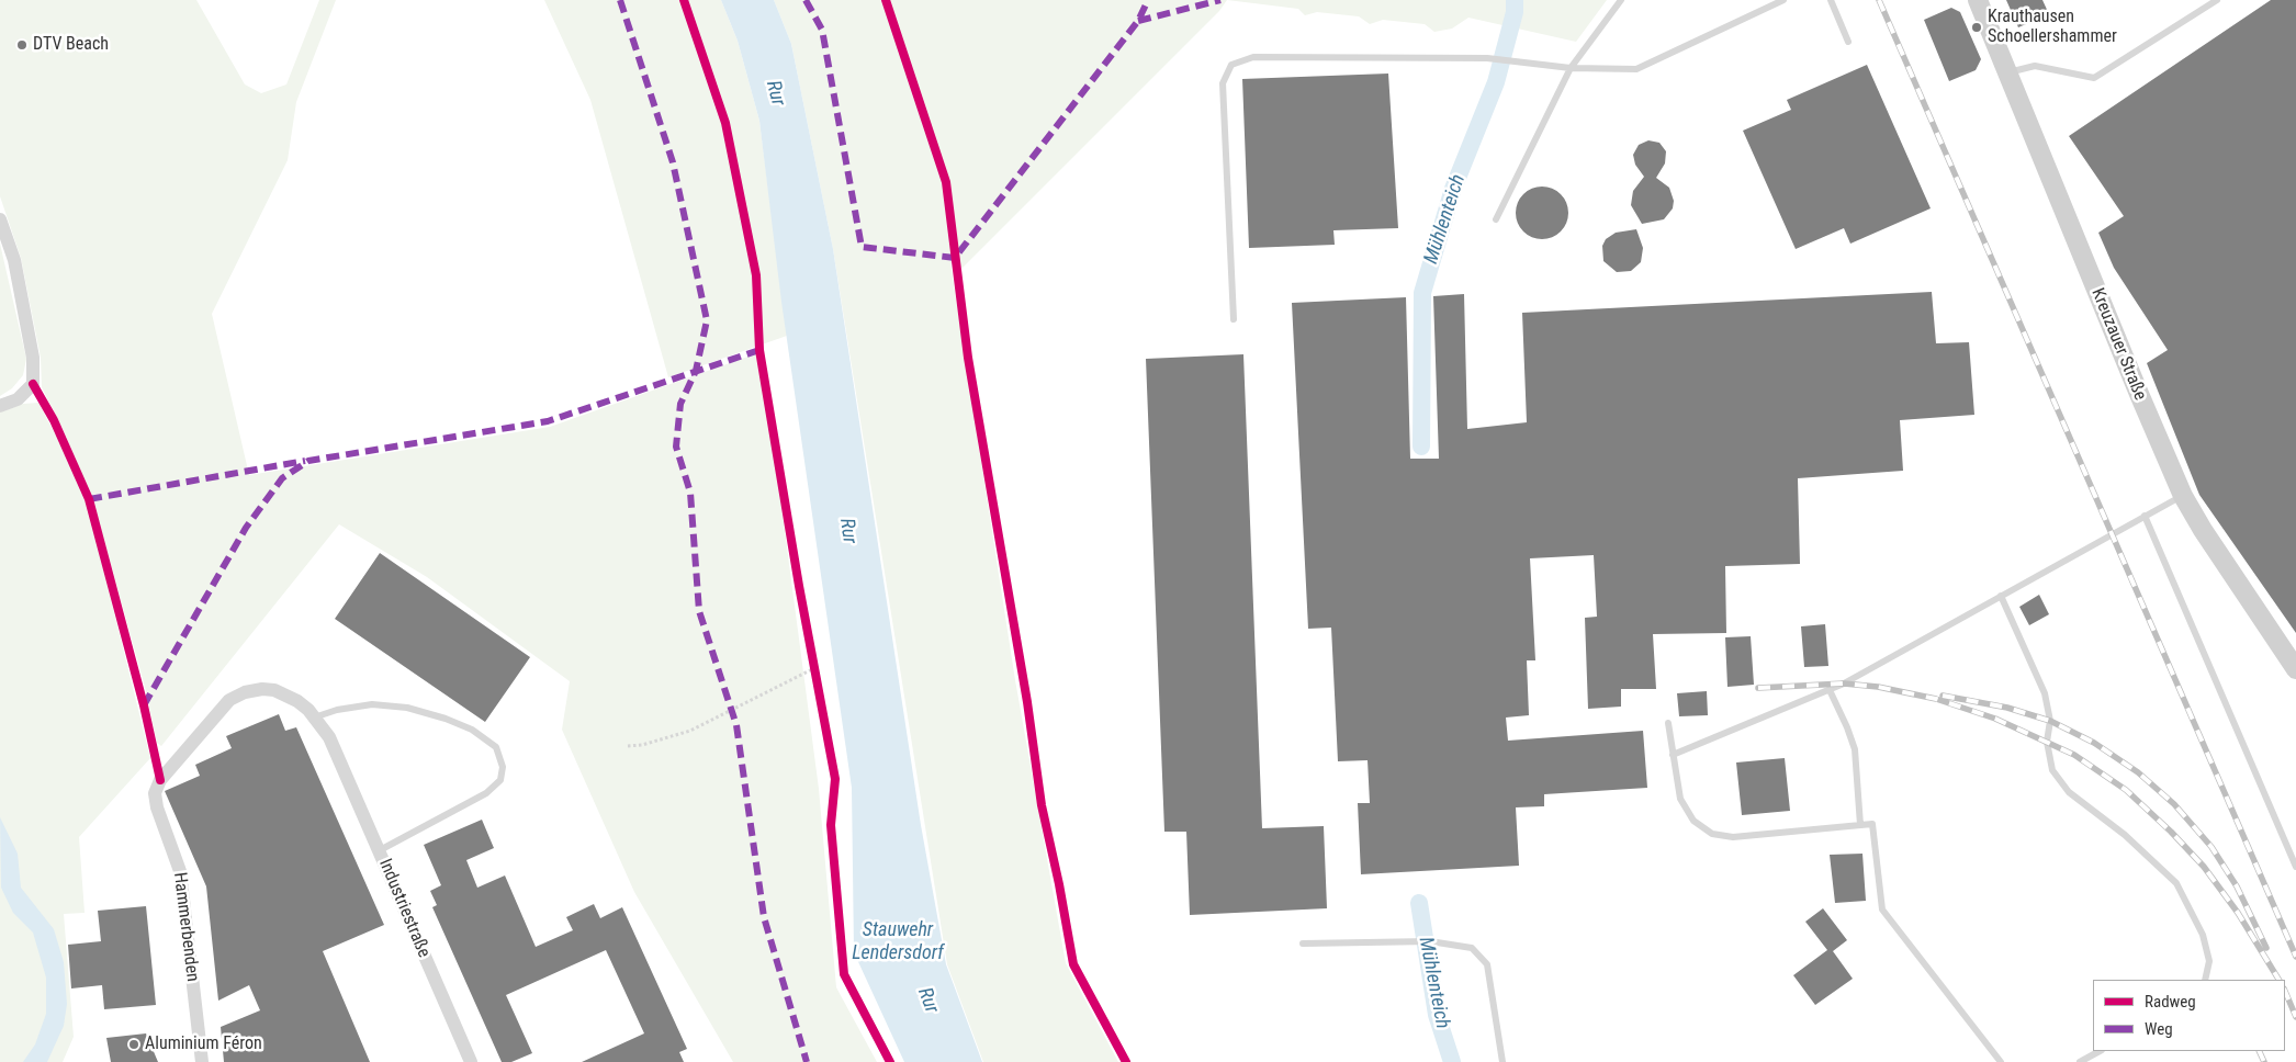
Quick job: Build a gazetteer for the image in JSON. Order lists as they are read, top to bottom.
{
  "streets": {
    "main road": ["Kreuzauer Straße"],
    "street": ["Industriestraße", "Hammerbenden"]
  },
  "crossings": [
    ["Industriestraße", "Hammerbenden"]
  ],
  "water": ["Rur", "Mühlenteich", "Stauwehr Lendersdorf"],
  "places": ["Krauthausen Schoellershammer", "DTV Beach", "Aluminium Féron"],
  "legend": ["Radweg", "Weg"]
}
